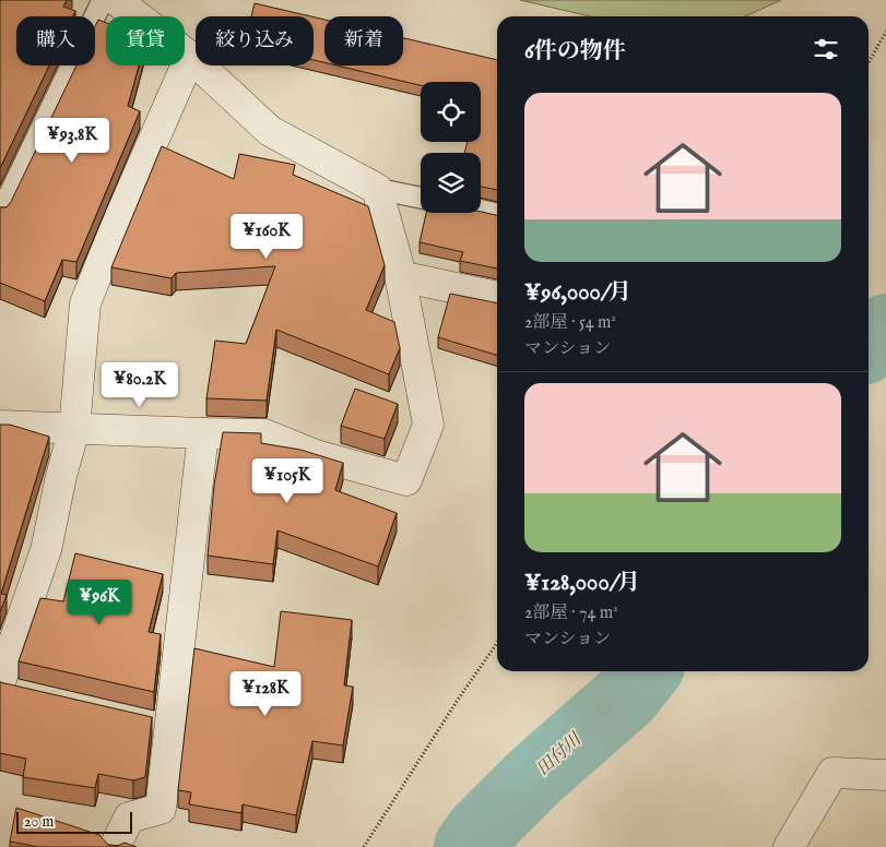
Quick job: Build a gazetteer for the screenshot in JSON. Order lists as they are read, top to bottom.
{
  "water": ["田付川"],
  "scale_bar": "20 m",
  "page": {
    "chip": [
      "購入",
      "賃貸",
      "絞り込み",
      "新着"
    ],
    "heading": "6件の物件",
    "list": [
      {
        "name": "¥96,000/月",
        "note": "2部屋 · 54 m² · マンション"
      },
      {
        "name": "¥128,000/月",
        "note": "2部屋 · 74 m² · マンション"
      }
    ],
    "price": [
      "¥93.8K",
      "¥160K",
      "¥80.2K",
      "¥105K",
      "¥96K",
      "¥128K"
    ],
    "scale": "20 m"
  }
}
